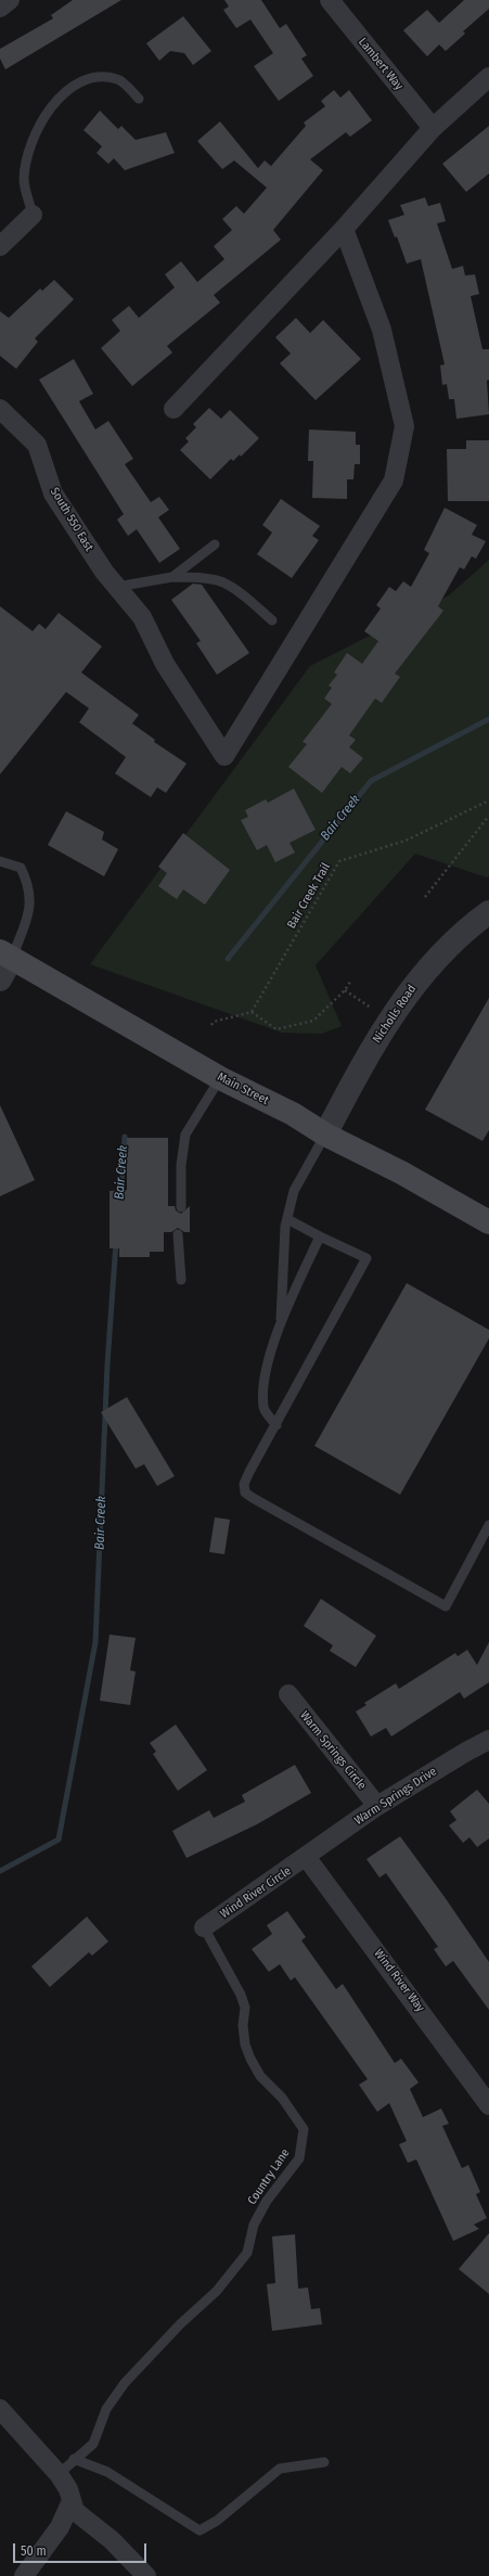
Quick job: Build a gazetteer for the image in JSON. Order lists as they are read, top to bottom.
{
  "streets": {
    "main road": ["Main Street"],
    "street": [
      "Lambert Way",
      "South 550 East",
      "Nicholls Road",
      "Warm Springs Circle",
      "Warm Springs Drive",
      "Wind River Circle",
      "Wind River Way"
    ],
    "lane": ["Country Lane"],
    "path": ["Bair Creek Trail"]
  },
  "crossings": [
    ["Nicholls Road", "Main Street"],
    ["Warm Springs Circle", "Warm Springs Drive"],
    ["Warm Springs Drive", "Wind River Circle"],
    ["Warm Springs Drive", "Wind River Way"],
    ["Wind River Circle", "Wind River Way"],
    ["Wind River Circle", "Country Lane"]
  ],
  "water": ["Bair Creek"],
  "scale_bar": "50 m"
}
